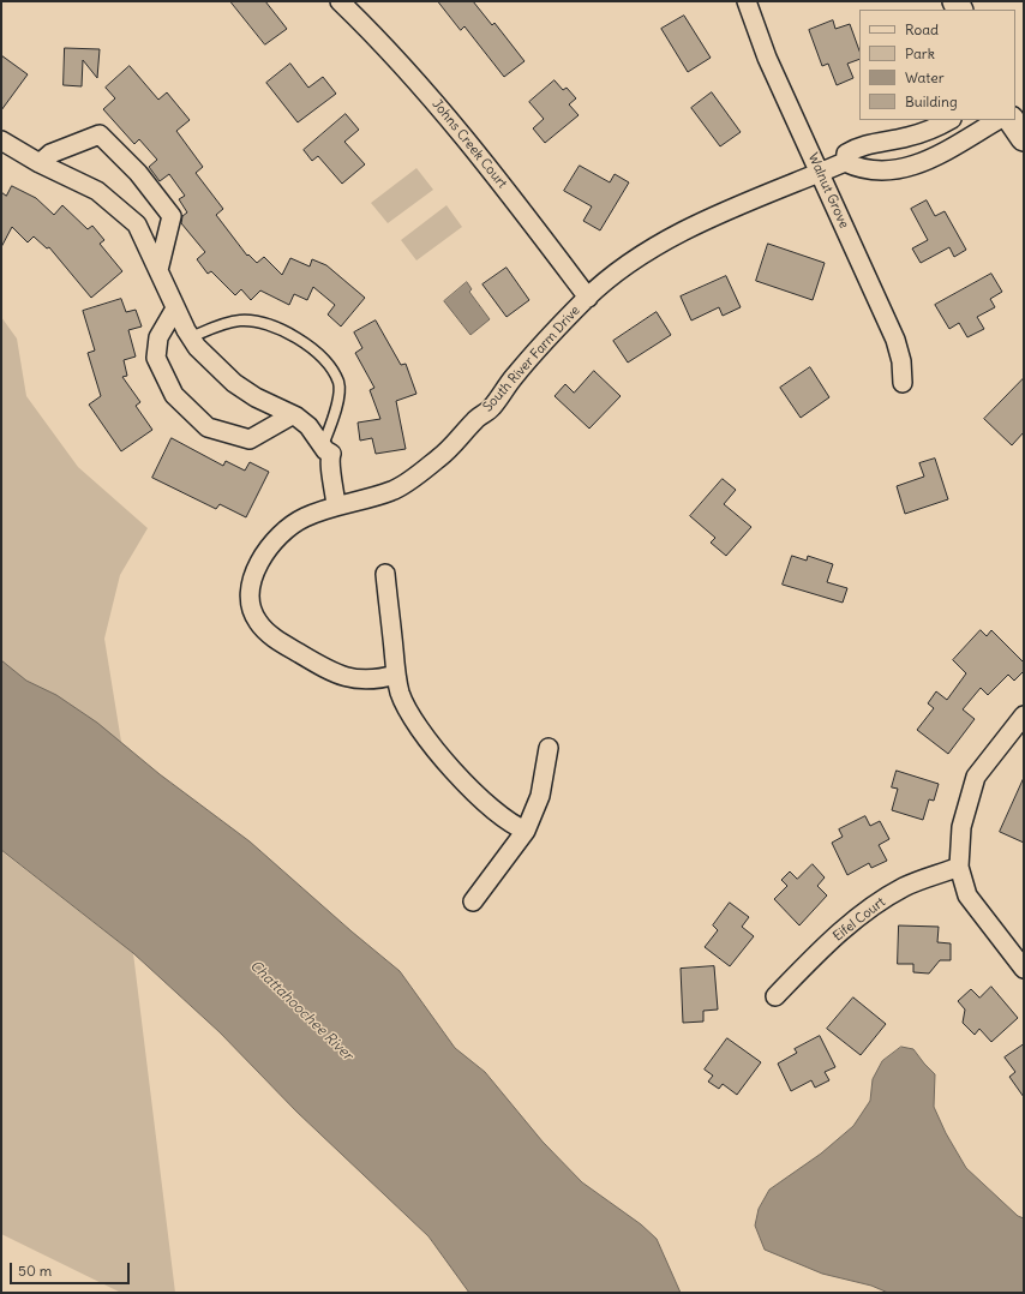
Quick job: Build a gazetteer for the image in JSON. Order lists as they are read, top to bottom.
{
  "streets": {
    "street": [
      "Johns Creek Court",
      "Walnut Grove",
      "South River Farm Drive",
      "Eifel Court"
    ]
  },
  "crossings": [
    ["Johns Creek Court", "South River Farm Drive"],
    ["Walnut Grove", "South River Farm Drive"]
  ],
  "water": ["Chattahoochee River"],
  "legend": [
    "Road",
    "Park",
    "Water",
    "Building"
  ],
  "scale_bar": "50 m"
}
